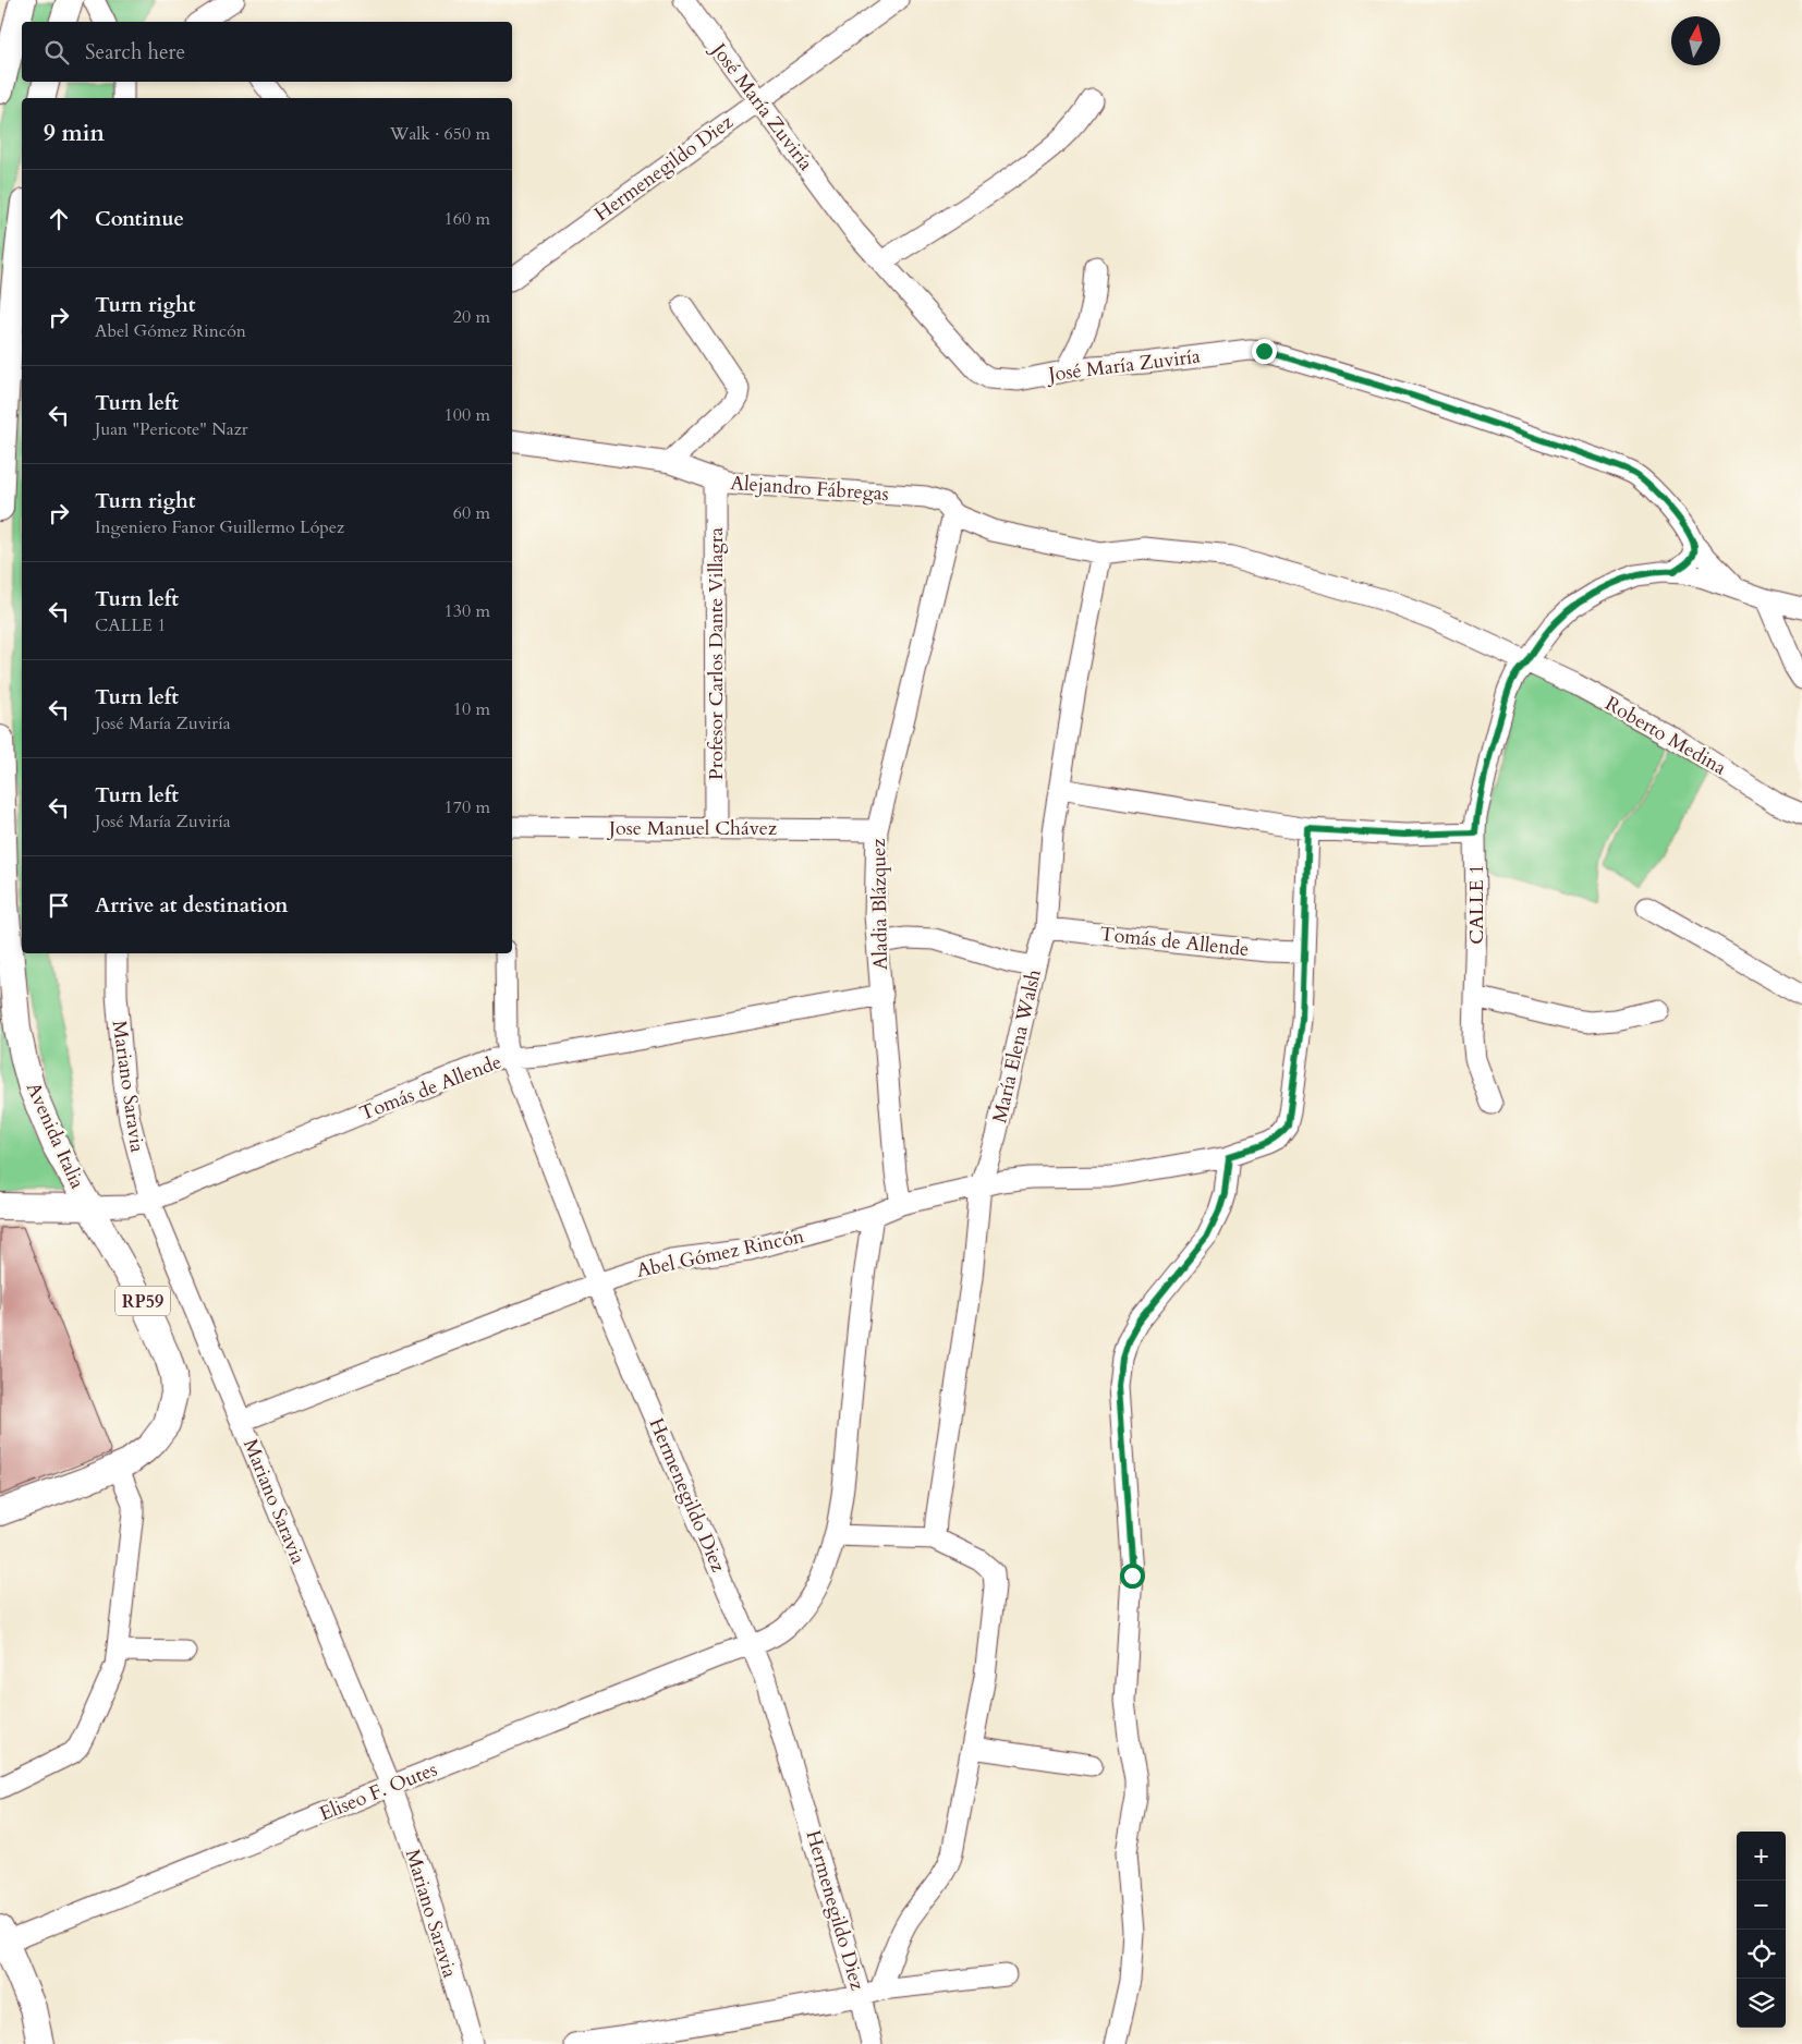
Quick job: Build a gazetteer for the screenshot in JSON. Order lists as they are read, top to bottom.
{
  "streets": {
    "main road": ["Avenida Italia", "RP59"],
    "street": [
      "José María Zuviría",
      "Hermenegildo Diez",
      "Alejandro Fábregas",
      "Profesor Carlos Dante Villagra",
      "Roberto Medina",
      "Jose Manuel Chávez",
      "Aladia Blázquez",
      "CALLE 1",
      "Tomás de Allende",
      "María Elena Walsh",
      "Mariano Saravia",
      "Abel Gómez Rincón",
      "Eliseo F. Outes"
    ]
  },
  "crossings": [
    ["José María Zuviría", "Hermenegildo Diez"],
    ["José María Zuviría", "CALLE 1"],
    ["Hermenegildo Diez", "Tomás de Allende"],
    ["Hermenegildo Diez", "Abel Gómez Rincón"],
    ["Hermenegildo Diez", "Eliseo F. Outes"],
    ["Alejandro Fábregas", "Profesor Carlos Dante Villagra"],
    ["Alejandro Fábregas", "Roberto Medina"],
    ["Alejandro Fábregas", "Aladia Blázquez"],
    ["Alejandro Fábregas", "María Elena Walsh"],
    ["Profesor Carlos Dante Villagra", "Jose Manuel Chávez"],
    ["Roberto Medina", "CALLE 1"],
    ["Roberto Medina", "María Elena Walsh"],
    ["Jose Manuel Chávez", "Aladia Blázquez"],
    ["Aladia Blázquez", "Tomás de Allende"],
    ["Aladia Blázquez", "Abel Gómez Rincón"],
    ["Tomás de Allende", "María Elena Walsh"],
    ["Tomás de Allende", "Mariano Saravia"],
    ["Tomás de Allende", "Avenida Italia"],
    ["Tomás de Allende", "Abel Gómez Rincón"],
    ["Tomás de Allende", "RP59"],
    ["María Elena Walsh", "Abel Gómez Rincón"],
    ["Mariano Saravia", "Abel Gómez Rincón"],
    ["Mariano Saravia", "Eliseo F. Outes"],
    ["Avenida Italia", "RP59"],
    ["Abel Gómez Rincón", "Eliseo F. Outes"]
  ],
  "north": "top",
  "page": {
    "search": "Search here",
    "heading": ["9 min", "Walk · 650 m"],
    "list": [
      ["Continue", "160 m"],
      ["Turn right", "Abel Gómez Rincón", "20 m"],
      ["Turn left", "Juan \"Pericote\" Nazr", "100 m"],
      ["Turn right", "Ingeniero Fanor Guillermo López", "60 m"],
      ["Turn left", "CALLE 1", "130 m"],
      ["Turn left", "José María Zuviría", "10 m"],
      ["Turn left", "José María Zuviría", "170 m"],
      "Arrive at destination"
    ],
    "map_buttons": ["+", "−"]
  }
}
